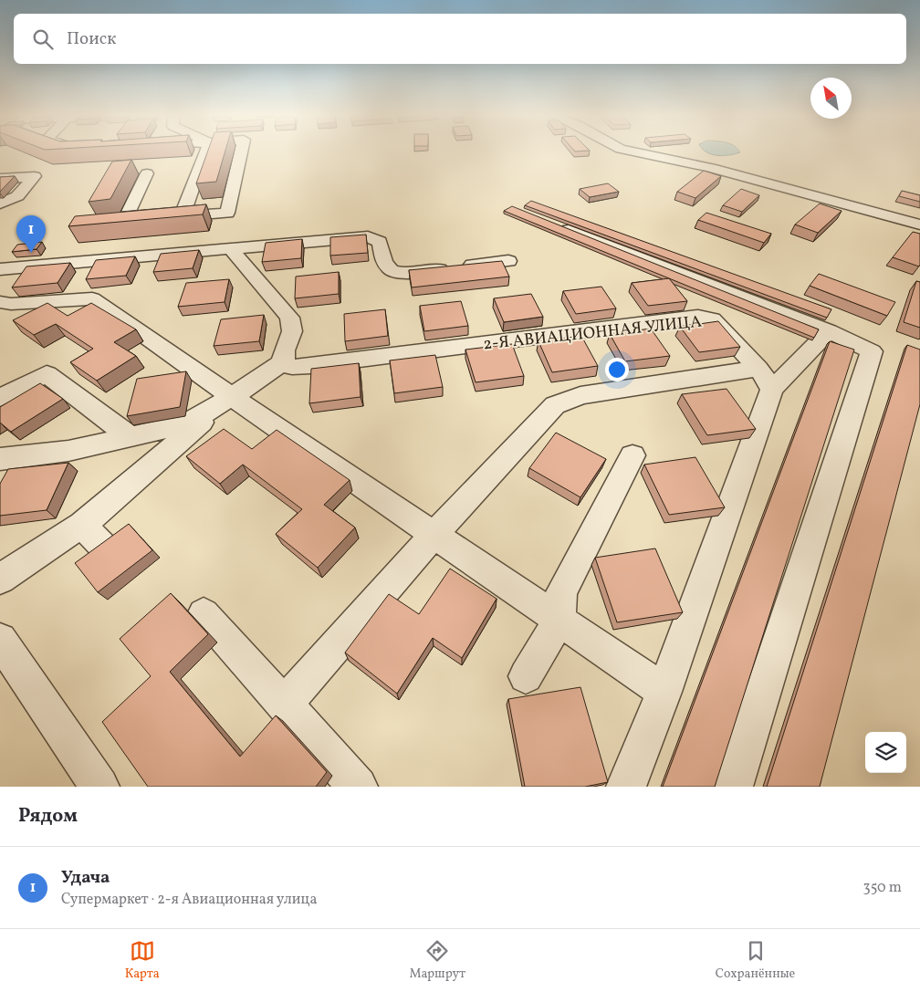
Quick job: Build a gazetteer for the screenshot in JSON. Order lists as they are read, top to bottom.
{
  "streets": {
    "street": ["2-Я АВИАЦИОННАЯ УЛИЦА"]
  },
  "north": "top left",
  "page": {
    "search": "Поиск",
    "pins": "1",
    "heading": "Рядом",
    "list": [
      {
        "mark": "1",
        "name": "Удача",
        "note": "Супермаркет · 2-я Авиационная улица",
        "value": "350 m"
      }
    ],
    "nav": ["Карта", "Маршрут", "Сохранённые"]
  }
}
